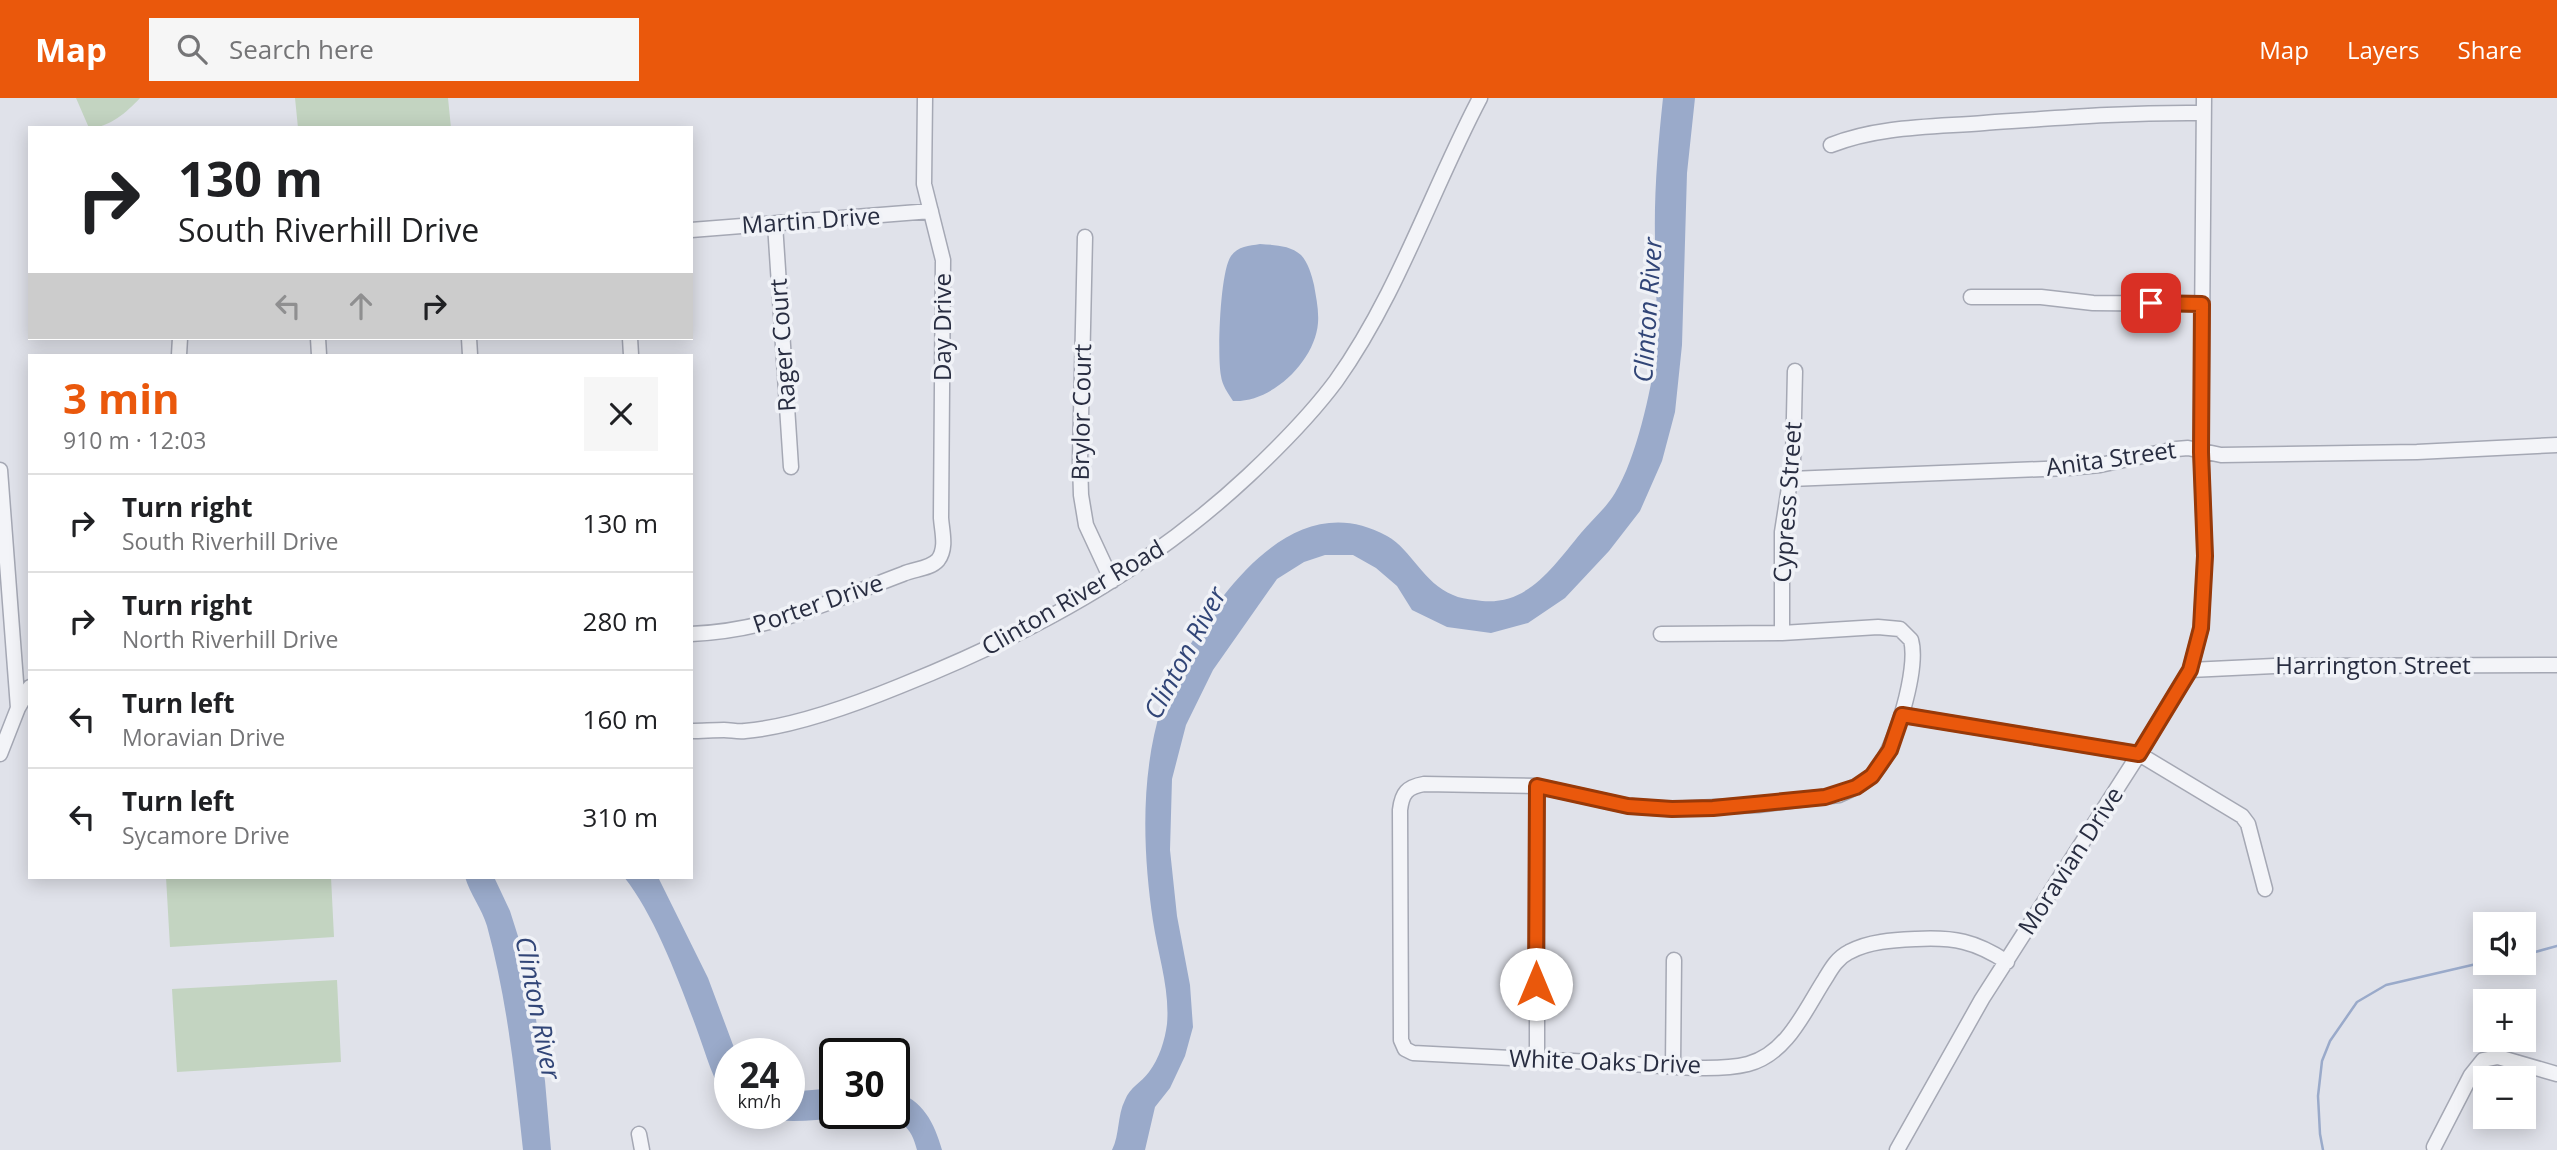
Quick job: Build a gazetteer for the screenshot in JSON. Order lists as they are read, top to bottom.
{
  "streets": {
    "street": [
      "Martin Drive",
      "Day Drive",
      "Rager Court",
      "Brylor Court",
      "Anita Street",
      "Cypress Street",
      "Clinton River Road",
      "Porter Drive",
      "Harrington Street",
      "Moravian Drive",
      "White Oaks Drive"
    ]
  },
  "crossings": [
    ["Martin Drive", "Day Drive"],
    ["Martin Drive", "Rager Court"],
    ["Day Drive", "Porter Drive"],
    ["Brylor Court", "Clinton River Road"],
    ["Anita Street", "Cypress Street"],
    ["Anita Street", "Moravian Drive"],
    ["Harrington Street", "Moravian Drive"],
    ["Moravian Drive", "White Oaks Drive"]
  ],
  "water": ["Clinton River"],
  "page": {
    "header": "Map",
    "search": "Search here",
    "nav": ["Map", "Layers", "Share"],
    "turn": ["130 m", "South Riverhill Drive"],
    "heading": ["3 min", "910 m · 12:03"],
    "list": [
      {
        "name": "Turn right",
        "note": "South Riverhill Drive",
        "value": "130 m"
      },
      {
        "name": "Turn right",
        "note": "North Riverhill Drive",
        "value": "280 m"
      },
      {
        "name": "Turn left",
        "note": "Moravian Drive",
        "value": "160 m"
      },
      {
        "name": "Turn left",
        "note": "Sycamore Drive",
        "value": "310 m"
      }
    ],
    "map_buttons": ["+", "−"],
    "speed": "24 km/h",
    "limit": "30"
  }
}
